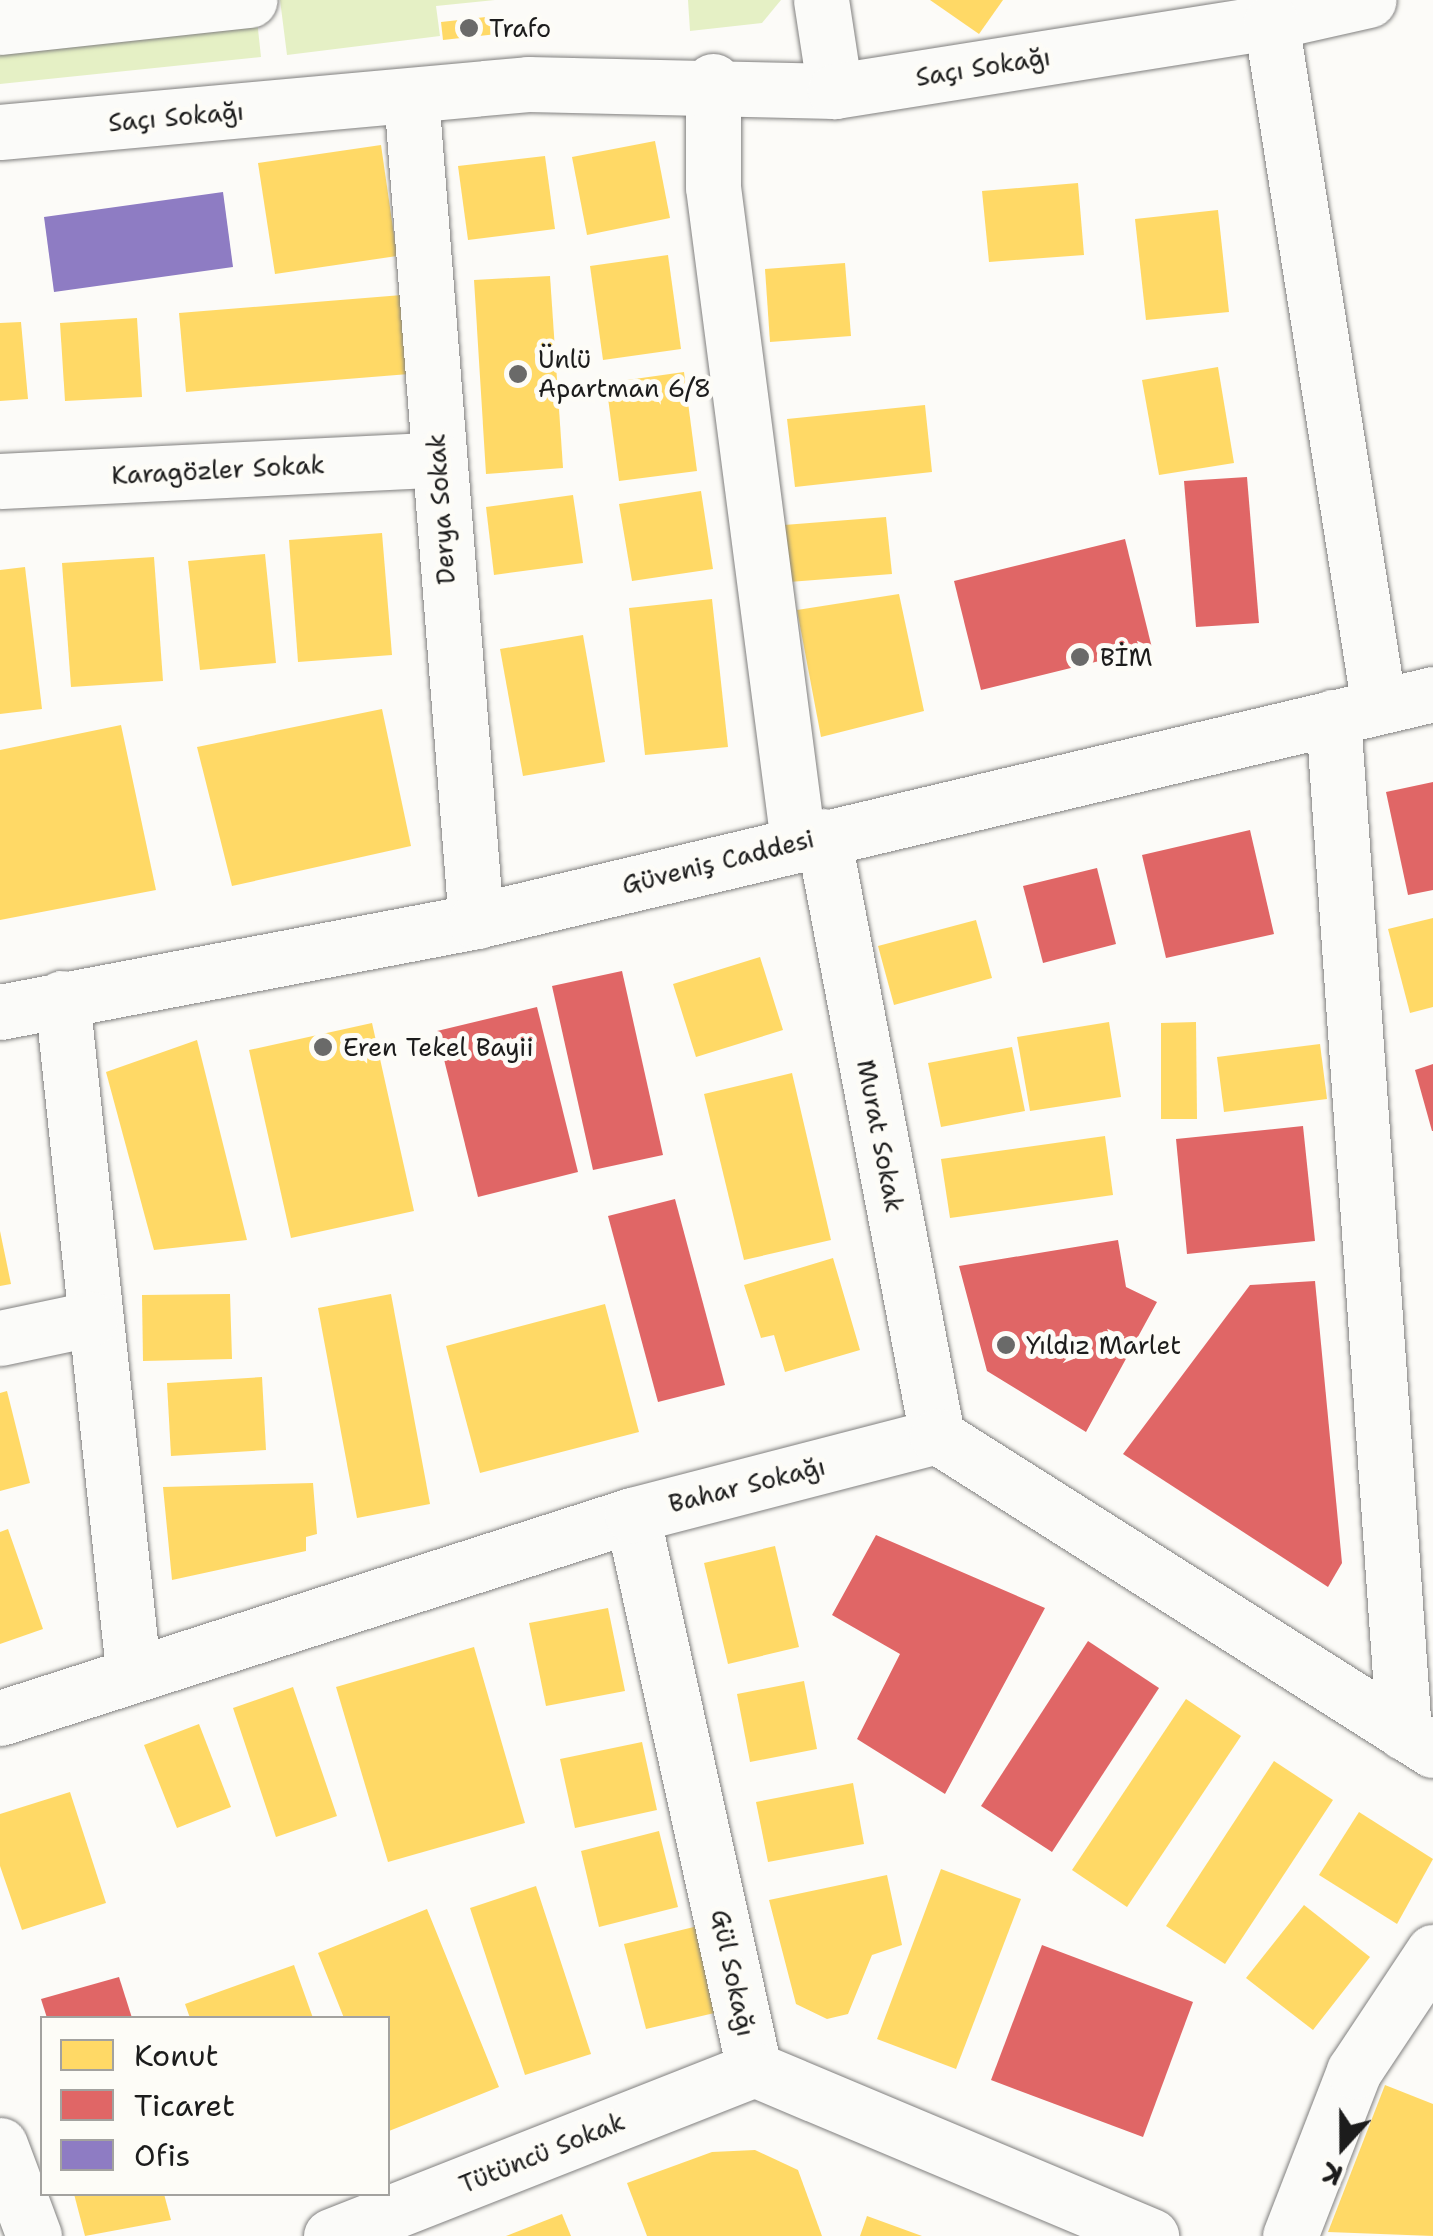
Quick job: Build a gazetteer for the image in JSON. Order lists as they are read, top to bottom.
{
  "streets": {
    "street": [
      "Saçı Sokağı",
      "Karagözler Sokak",
      "Derya Sokak",
      "Güveniş Caddesi",
      "Murat Sokak",
      "Bahar Sokağı",
      "Gül Sokağı",
      "Tütüncü Sokak"
    ]
  },
  "crossings": [
    ["Saçı Sokağı", "Derya Sokak"],
    ["Saçı Sokağı", "Murat Sokak"],
    ["Karagözler Sokak", "Derya Sokak"],
    ["Derya Sokak", "Güveniş Caddesi"],
    ["Güveniş Caddesi", "Murat Sokak"],
    ["Murat Sokak", "Bahar Sokağı"],
    ["Bahar Sokağı", "Gül Sokağı"],
    ["Gül Sokağı", "Tütüncü Sokak"]
  ],
  "places": [
    "Trafo",
    "Ünlü Apartman 6/8",
    "BİM",
    "Eren Tekel Bayii",
    "Yıldız Marlet"
  ],
  "legend": ["Konut", "Ticaret", "Ofis"],
  "north": "bottom"
}
